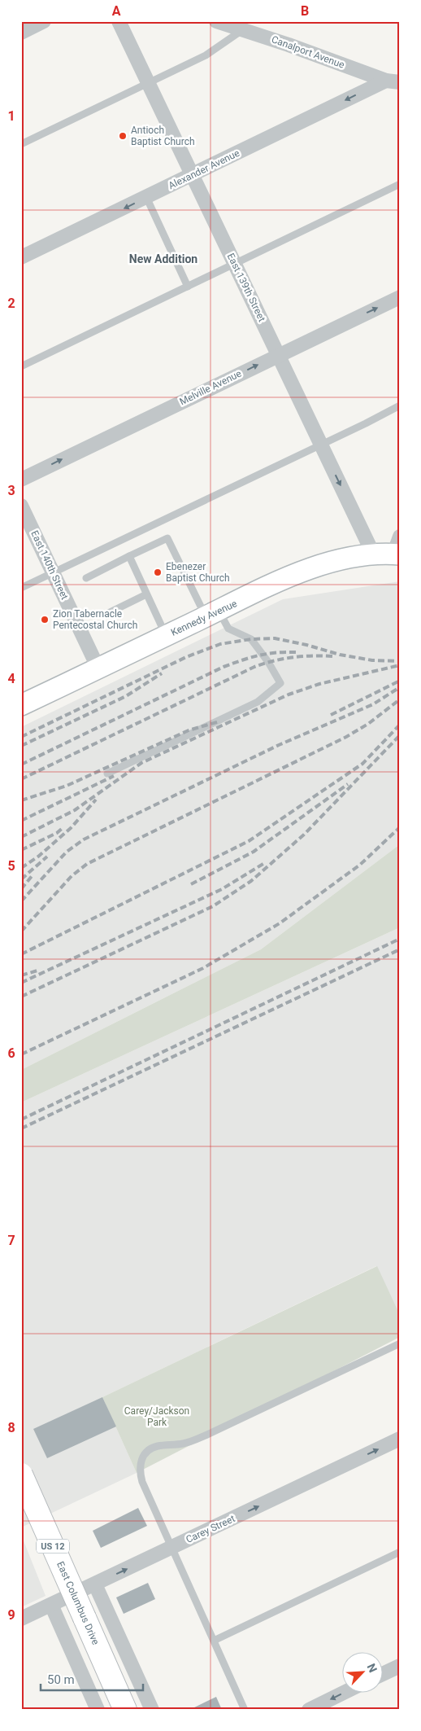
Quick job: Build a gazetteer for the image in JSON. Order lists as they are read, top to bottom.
{
  "streets": {
    "main road": ["Kennedy Avenue", "US 12", "East Columbus Drive"],
    "street": [
      "Canalport Avenue",
      "Alexander Avenue",
      "East 139th Street",
      "Melville Avenue",
      "East 140th Street",
      "Carey Street"
    ]
  },
  "crossings": [
    ["Canalport Avenue", "Alexander Avenue"],
    ["Alexander Avenue", "East 139th Street"],
    ["East 139th Street", "Melville Avenue"],
    ["East 139th Street", "Kennedy Avenue"],
    ["East 140th Street", "Kennedy Avenue"]
  ],
  "one_way": ["Alexander Avenue", "Melville Avenue", "Carey Street"],
  "districts": ["New Addition"],
  "parks": ["Carey/Jackson Park"],
  "places": ["Antioch Baptist Church", "Ebenezer Baptist Church", "Zion Tabernacle Pentecostal Church"],
  "scale_bar": "50 m",
  "north": "top right",
  "grid": {
    "columns": ["A", "B"],
    "rows": [
      "1",
      "2",
      "3",
      "4",
      "5",
      "6",
      "7",
      "8",
      "9"
    ]
  }
}
